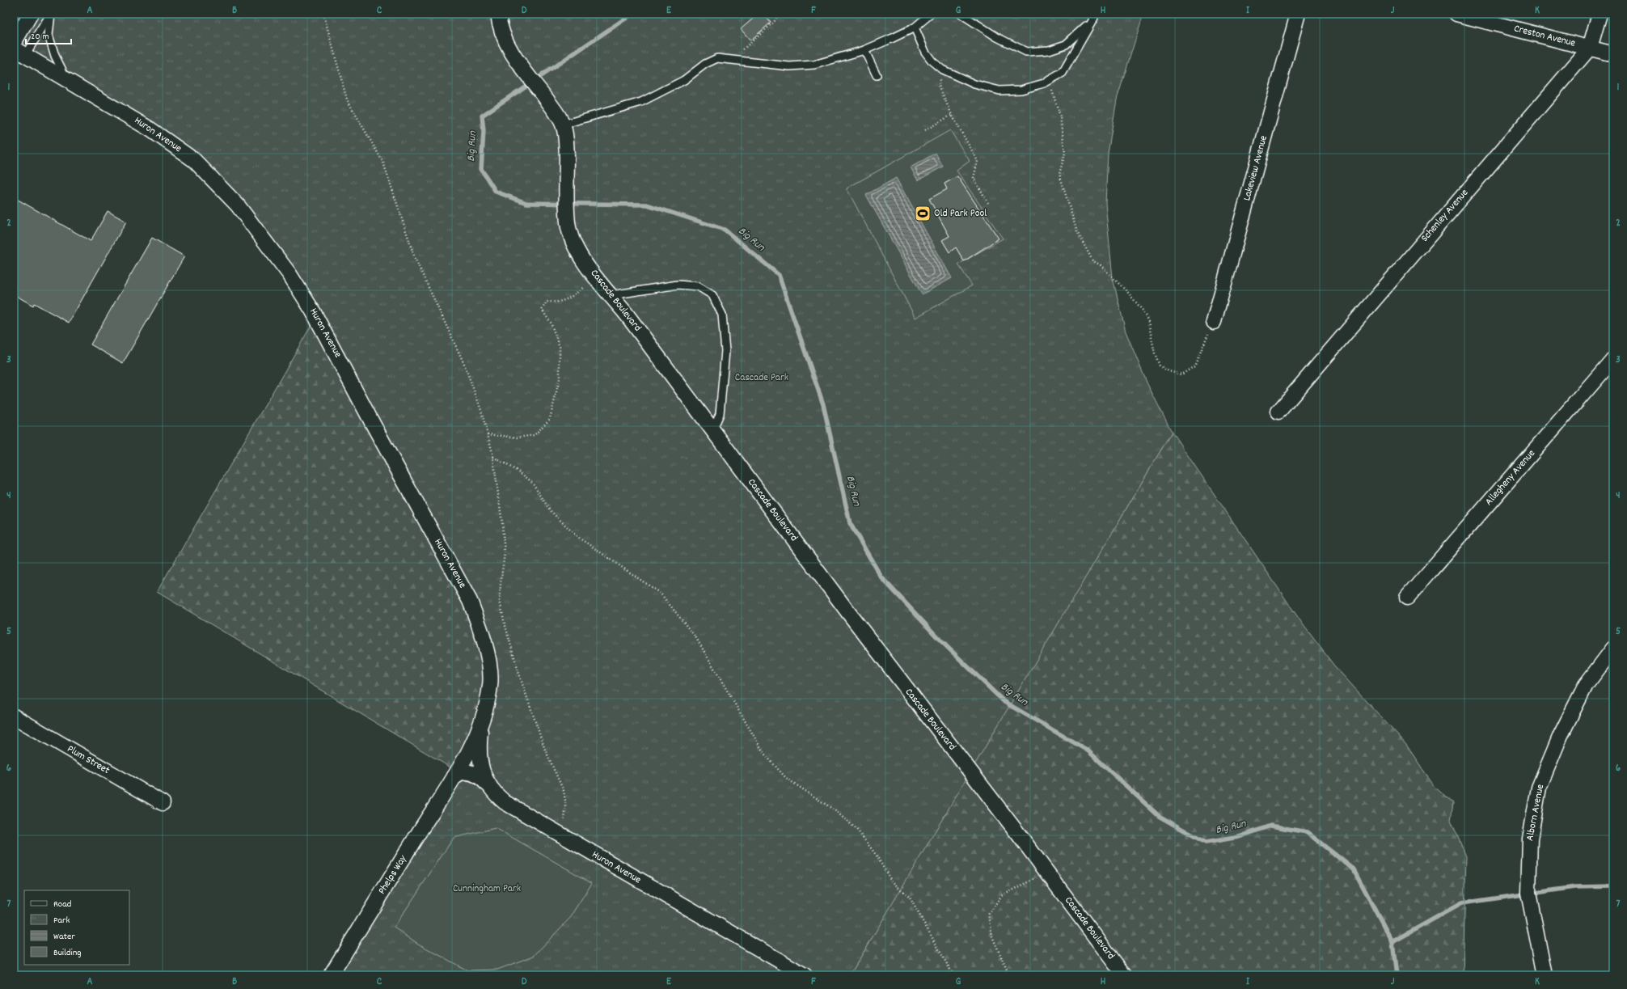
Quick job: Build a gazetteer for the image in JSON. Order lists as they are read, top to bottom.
{
  "streets": {
    "street": [
      "Creston Avenue",
      "Huron Avenue",
      "Lakeview Avenue",
      "Schenley Avenue",
      "Cascade Boulevard",
      "Allegheny Avenue",
      "Plum Street",
      "Alborn Avenue",
      "Phelps Way"
    ]
  },
  "crossings": [
    ["Creston Avenue", "Schenley Avenue"],
    ["Huron Avenue", "Phelps Way"]
  ],
  "water": ["Big Run"],
  "parks": ["Cascade Park", "Cunningham Park"],
  "places": {
    "sports": ["Old Park Pool"]
  },
  "legend": [
    "Road",
    "Park",
    "Water",
    "Building"
  ],
  "scale_bar": "20 m",
  "grid": {
    "columns": [
      "A",
      "B",
      "C",
      "D",
      "E",
      "F",
      "G",
      "H",
      "I",
      "J",
      "K"
    ],
    "rows": [
      "1",
      "2",
      "3",
      "4",
      "5",
      "6",
      "7"
    ]
  }
}
